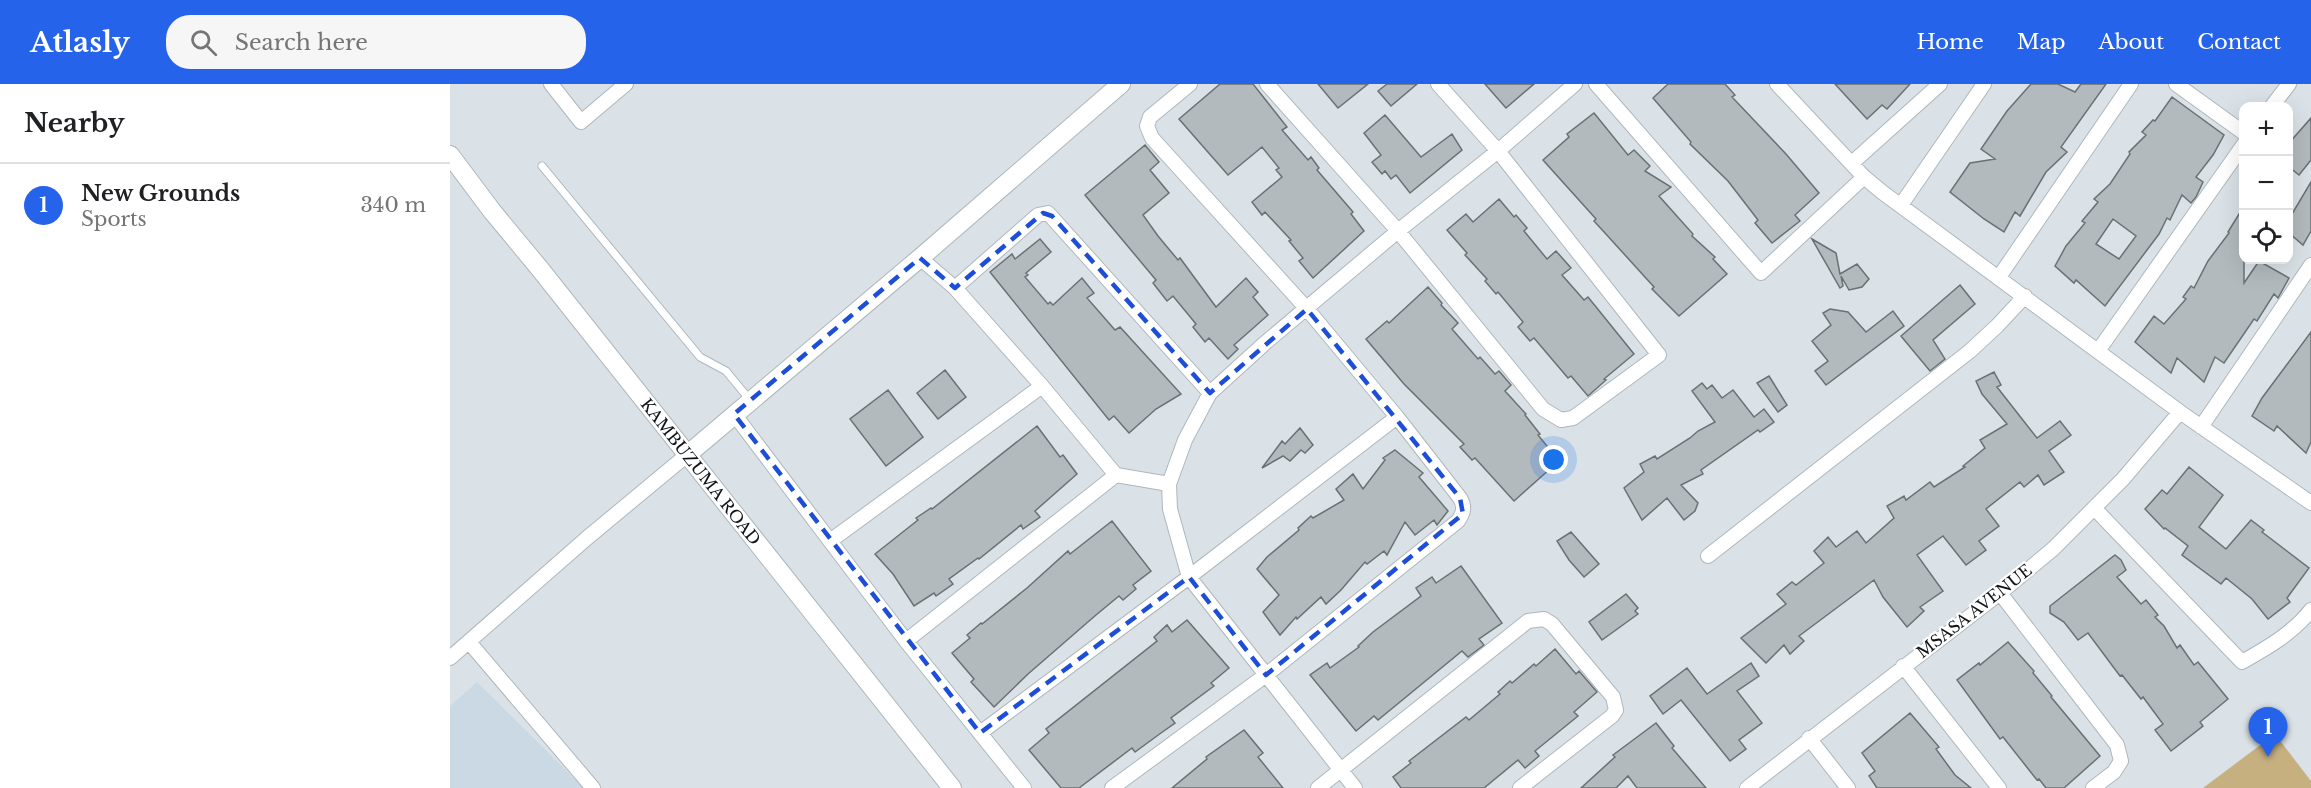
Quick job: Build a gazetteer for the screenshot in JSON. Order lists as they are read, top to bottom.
{
  "streets": {
    "main road": ["KAMBUZUMA ROAD"],
    "street": ["MSASA AVENUE"]
  },
  "page": {
    "header": "Atlasly",
    "search": "Search here",
    "nav": [
      "Home",
      "Map",
      "About",
      "Contact"
    ],
    "heading": "Nearby",
    "map_buttons": ["+", "−"],
    "list": [
      {
        "mark": "1",
        "name": "New Grounds",
        "note": "Sports",
        "value": "340 m"
      }
    ],
    "pins": "1"
  }
}
